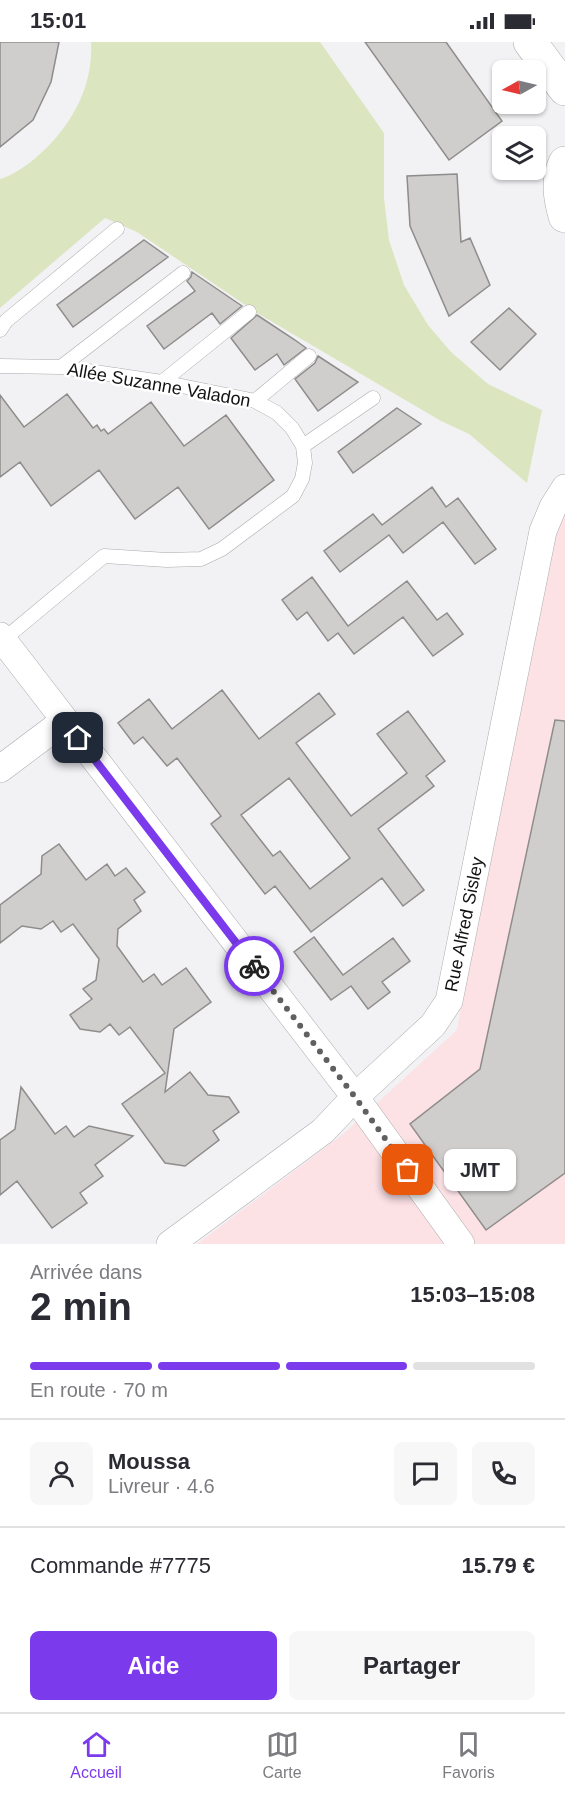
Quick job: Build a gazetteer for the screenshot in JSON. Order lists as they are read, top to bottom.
{
  "streets": {
    "street": ["Rue Alfred Sisley"],
    "lane": ["Allée Suzanne Valadon"]
  },
  "places": ["JMT"],
  "north": "left",
  "page": {
    "status": "15:01",
    "bubble": "JMT",
    "heading": ["2 min", "Arrivée dans", "15:03–15:08"],
    "panel": [
      "Moussa",
      "Livreur · 4.6",
      "Commande #7775",
      "15.79 €"
    ],
    "bar": "En route · 70 m",
    "buttons": ["Aide", "Partager"],
    "tabs": ["Accueil", "Carte", "Favoris"]
  }
}
